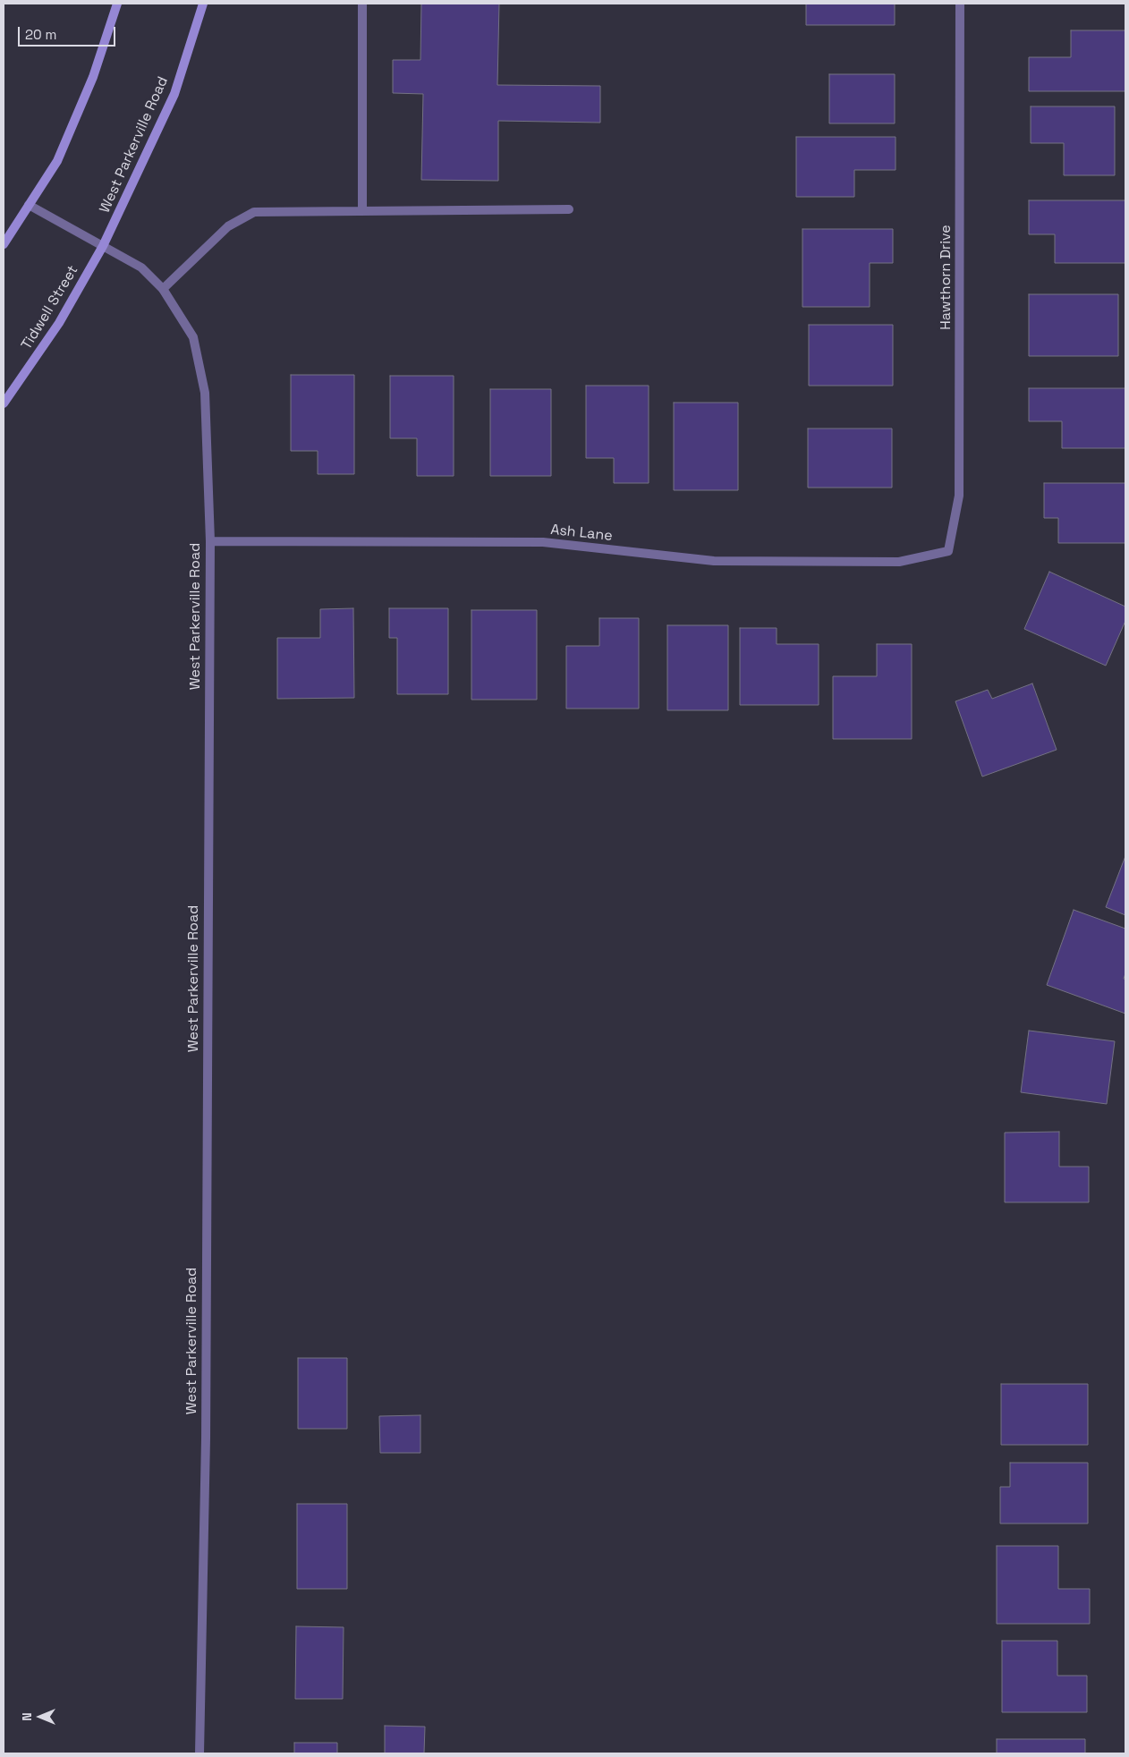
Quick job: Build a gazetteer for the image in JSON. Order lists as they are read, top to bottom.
{
  "streets": {
    "main road": ["West Parkerville Road", "Tidwell Street"],
    "street": ["Hawthorn Drive", "Ash Lane"]
  },
  "crossings": [
    ["West Parkerville Road", "Tidwell Street"],
    ["West Parkerville Road", "Ash Lane"],
    ["Hawthorn Drive", "Ash Lane"]
  ],
  "scale_bar": "20 m",
  "north": "left"
}
